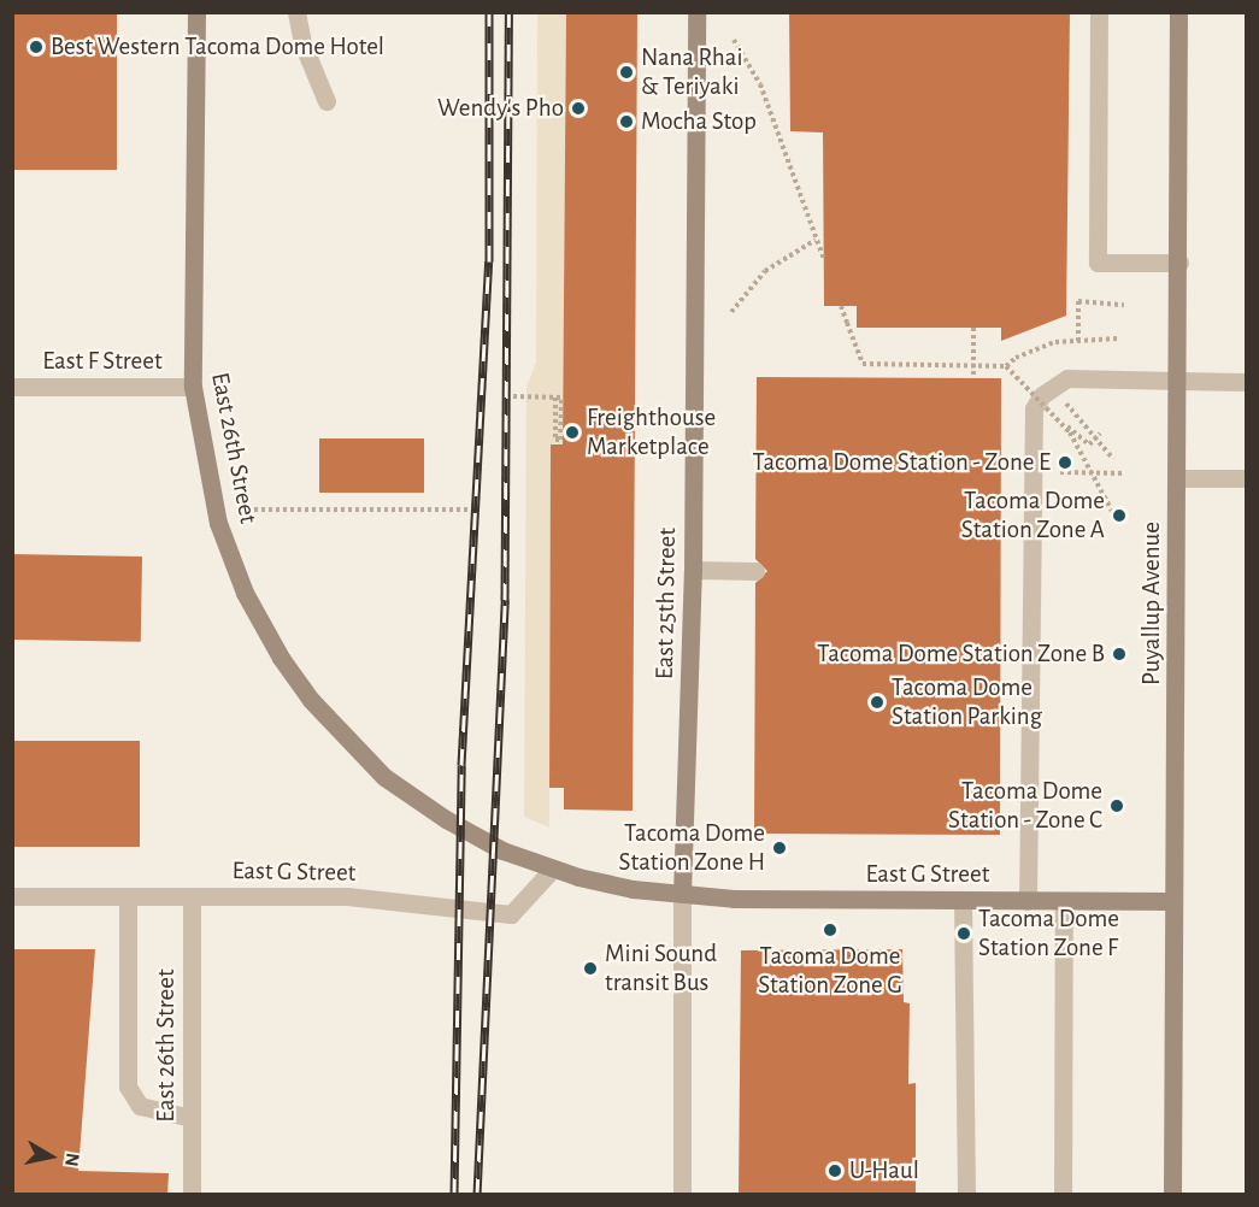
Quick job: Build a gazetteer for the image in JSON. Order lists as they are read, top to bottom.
{
  "streets": {
    "street": [
      "East F Street",
      "East 26th Street",
      "East 25th Street",
      "Puyallup Avenue",
      "East G Street"
    ]
  },
  "crossings": [
    ["East F Street", "East 26th Street"],
    ["East 26th Street", "East 25th Street"],
    ["East 26th Street", "East G Street"],
    ["East 25th Street", "East G Street"],
    ["Puyallup Avenue", "East G Street"]
  ],
  "places": [
    "Best Western Tacoma Dome Hotel",
    "Nana Rhai & Teriyaki",
    "Wendy's Pho",
    "Mocha Stop",
    "Freighthouse Marketplace",
    "Tacoma Dome Station - Zone E",
    "Tacoma Dome Station Zone A",
    "Tacoma Dome Station Zone B",
    "Tacoma Dome Station Parking",
    "Tacoma Dome Station - Zone C",
    "Tacoma Dome Station Zone H",
    "Tacoma Dome Station Zone G",
    "Tacoma Dome Station Zone F",
    "Mini Sound transit Bus",
    "U-Haul"
  ],
  "north": "right"
}
